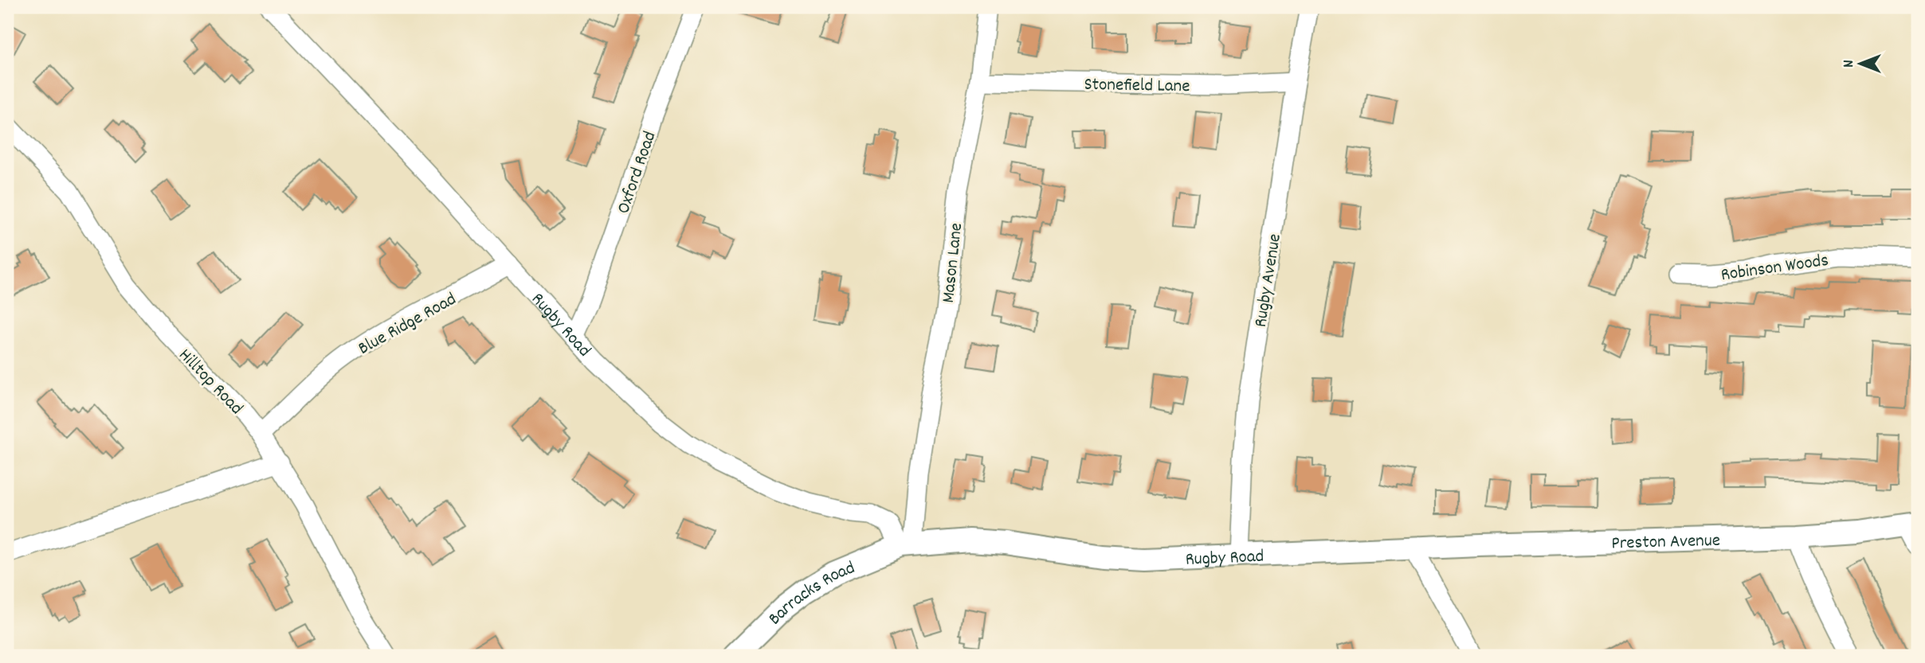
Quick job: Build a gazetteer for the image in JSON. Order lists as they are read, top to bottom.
{
  "streets": {
    "main road": ["Rugby Road", "Preston Avenue", "Barracks Road"],
    "street": [
      "Stonefield Lane",
      "Oxford Road",
      "Mason Lane",
      "Robinson Woods",
      "Rugby Avenue",
      "Blue Ridge Road",
      "Hilltop Road"
    ]
  },
  "crossings": [
    ["Stonefield Lane", "Mason Lane"],
    ["Stonefield Lane", "Rugby Avenue"],
    ["Oxford Road", "Rugby Road"],
    ["Mason Lane", "Rugby Road"],
    ["Mason Lane", "Barracks Road"],
    ["Rugby Avenue", "Rugby Road"],
    ["Blue Ridge Road", "Rugby Road"],
    ["Blue Ridge Road", "Hilltop Road"],
    ["Rugby Road", "Preston Avenue"],
    ["Rugby Road", "Barracks Road"]
  ],
  "north": "left"
}
